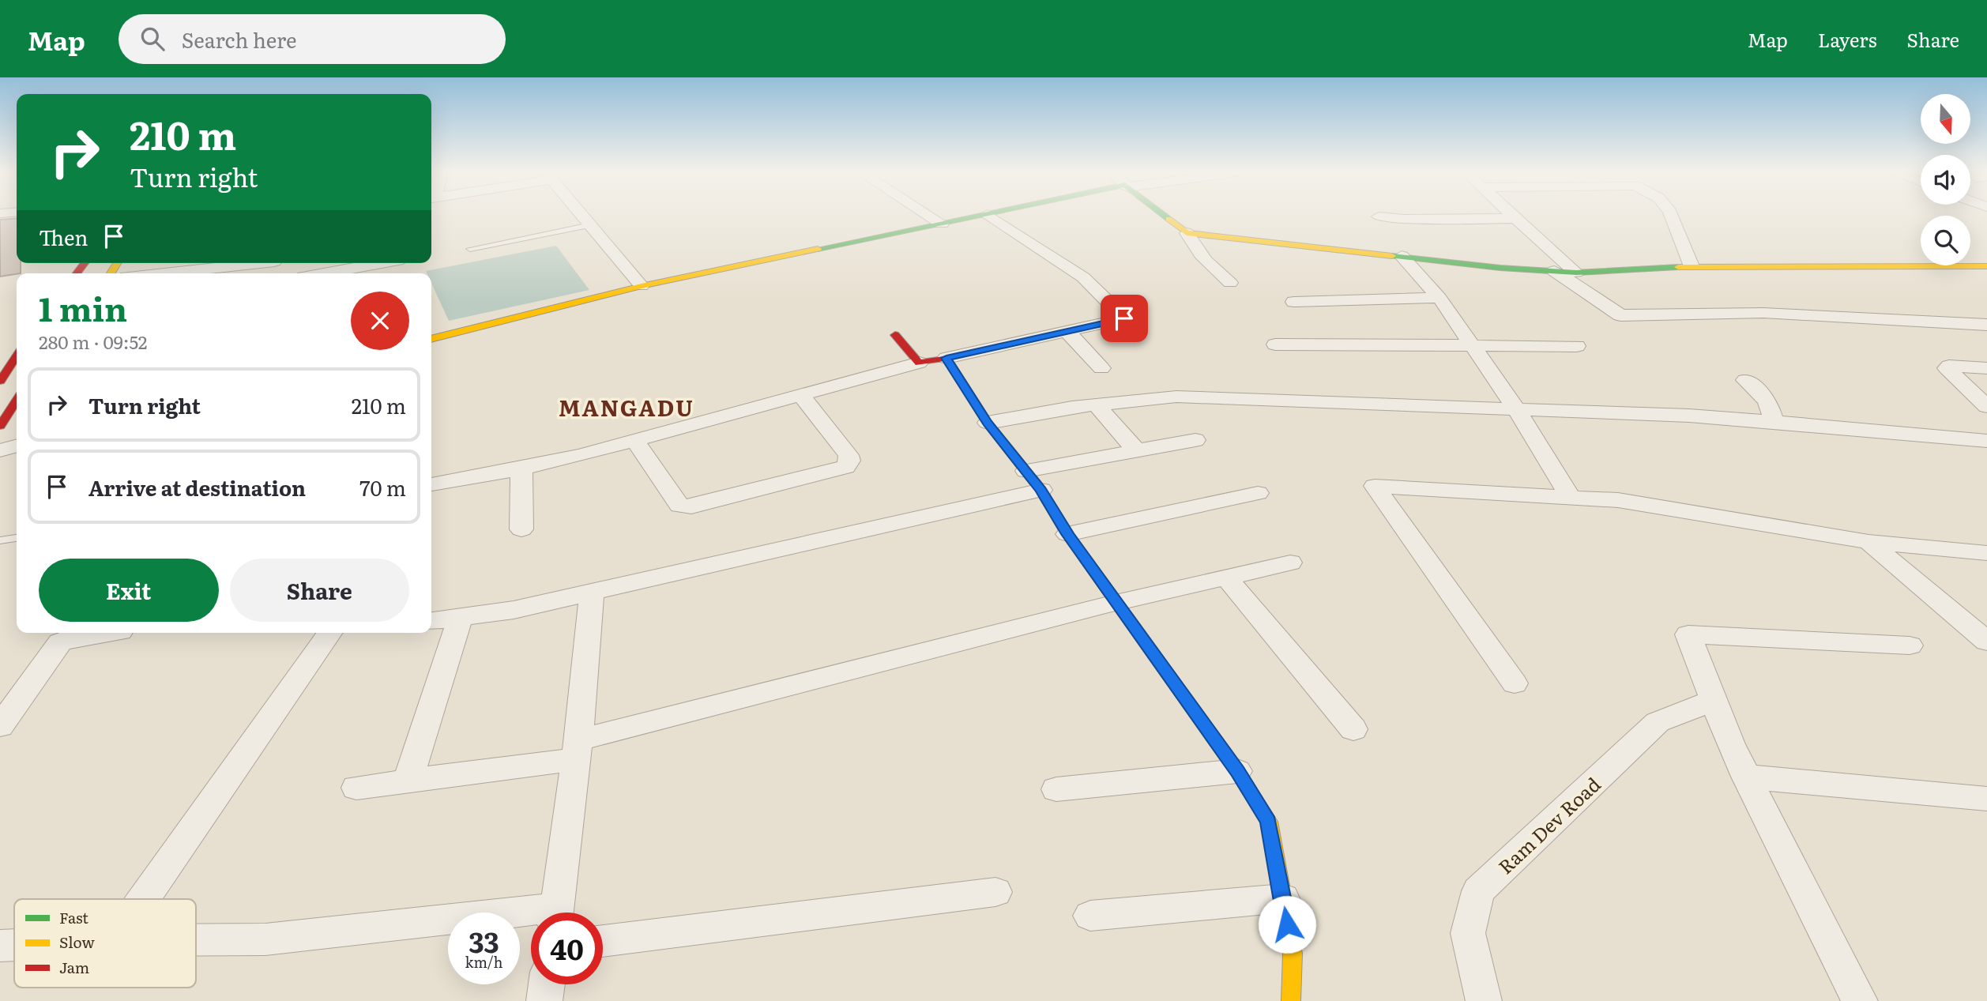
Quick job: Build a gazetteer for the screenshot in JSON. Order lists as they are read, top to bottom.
{
  "streets": {
    "street": ["Ram Dev Road"]
  },
  "districts": ["MANGADU"],
  "legend": ["Fast", "Slow", "Jam"],
  "north": "bottom",
  "page": {
    "header": "Map",
    "search": "Search here",
    "nav": ["Map", "Layers", "Share"],
    "turn": ["210 m", "Turn right"],
    "then": "Then",
    "heading": ["1 min", "280 m · 09:52"],
    "list": [
      {
        "name": "Turn right",
        "value": "210 m"
      },
      {
        "name": "Arrive at destination",
        "value": "70 m"
      }
    ],
    "buttons": ["Exit", "Share"],
    "speed": "33 km/h",
    "limit": "40"
  }
}
